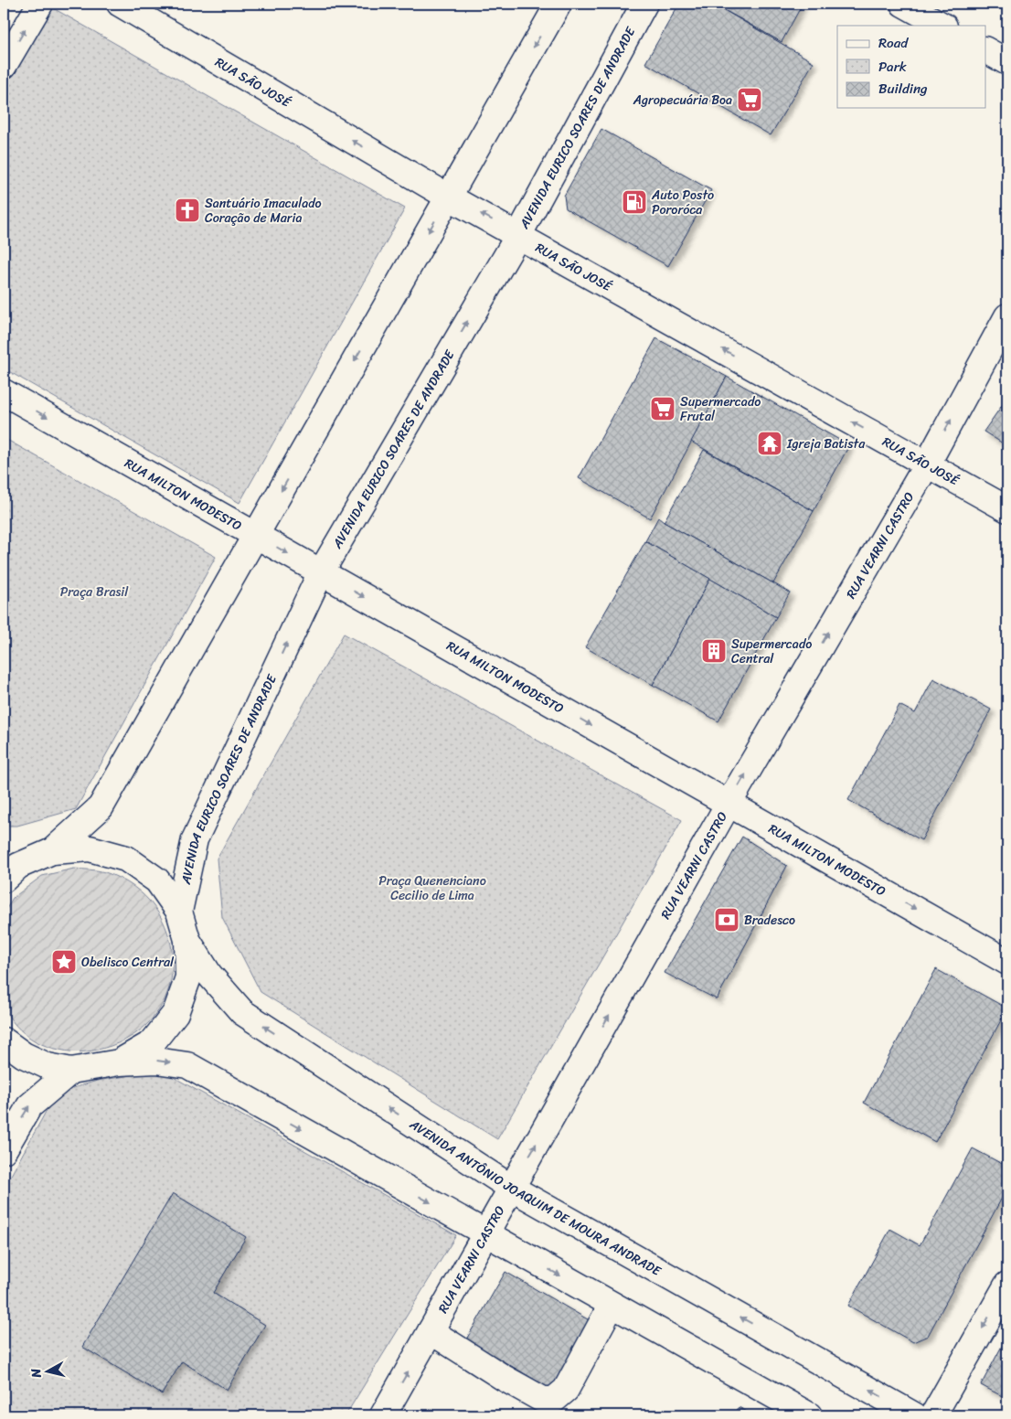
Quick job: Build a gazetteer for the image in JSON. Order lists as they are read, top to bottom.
{
  "streets": {
    "main road": [
      "RUA SÃO JOSÉ",
      "AVENIDA EURICO SOARES DE ANDRADE",
      "RUA MILTON MODESTO",
      "RUA VEARNI CASTRO",
      "AVENIDA ANTÔNIO JOAQUIM DE MOURA ANDRADE"
    ]
  },
  "crossings": [
    ["RUA SÃO JOSÉ", "AVENIDA EURICO SOARES DE ANDRADE"],
    ["RUA SÃO JOSÉ", "RUA VEARNI CASTRO"],
    ["AVENIDA EURICO SOARES DE ANDRADE", "RUA MILTON MODESTO"],
    ["RUA MILTON MODESTO", "RUA VEARNI CASTRO"],
    ["RUA VEARNI CASTRO", "AVENIDA ANTÔNIO JOAQUIM DE MOURA ANDRADE"]
  ],
  "one_way": ["RUA SÃO JOSÉ", "RUA MILTON MODESTO", "RUA VEARNI CASTRO"],
  "parks": ["Praça Brasil", "Praça Quenenciano Cecilio de Lima"],
  "places": {
    "supermarket": ["Agropecuária Boa", "Supermercado Frutal"],
    "fuel station": ["Auto Posto Pororóca"],
    "church": ["Santuário Imaculado Coração de Maria"],
    "temple": ["Igreja Batista"],
    "building": ["Supermercado Central"],
    "bank": ["Bradesco"],
    "place": ["Obelisco Central"]
  },
  "legend": ["Road", "Park", "Building"],
  "north": "left"
}
